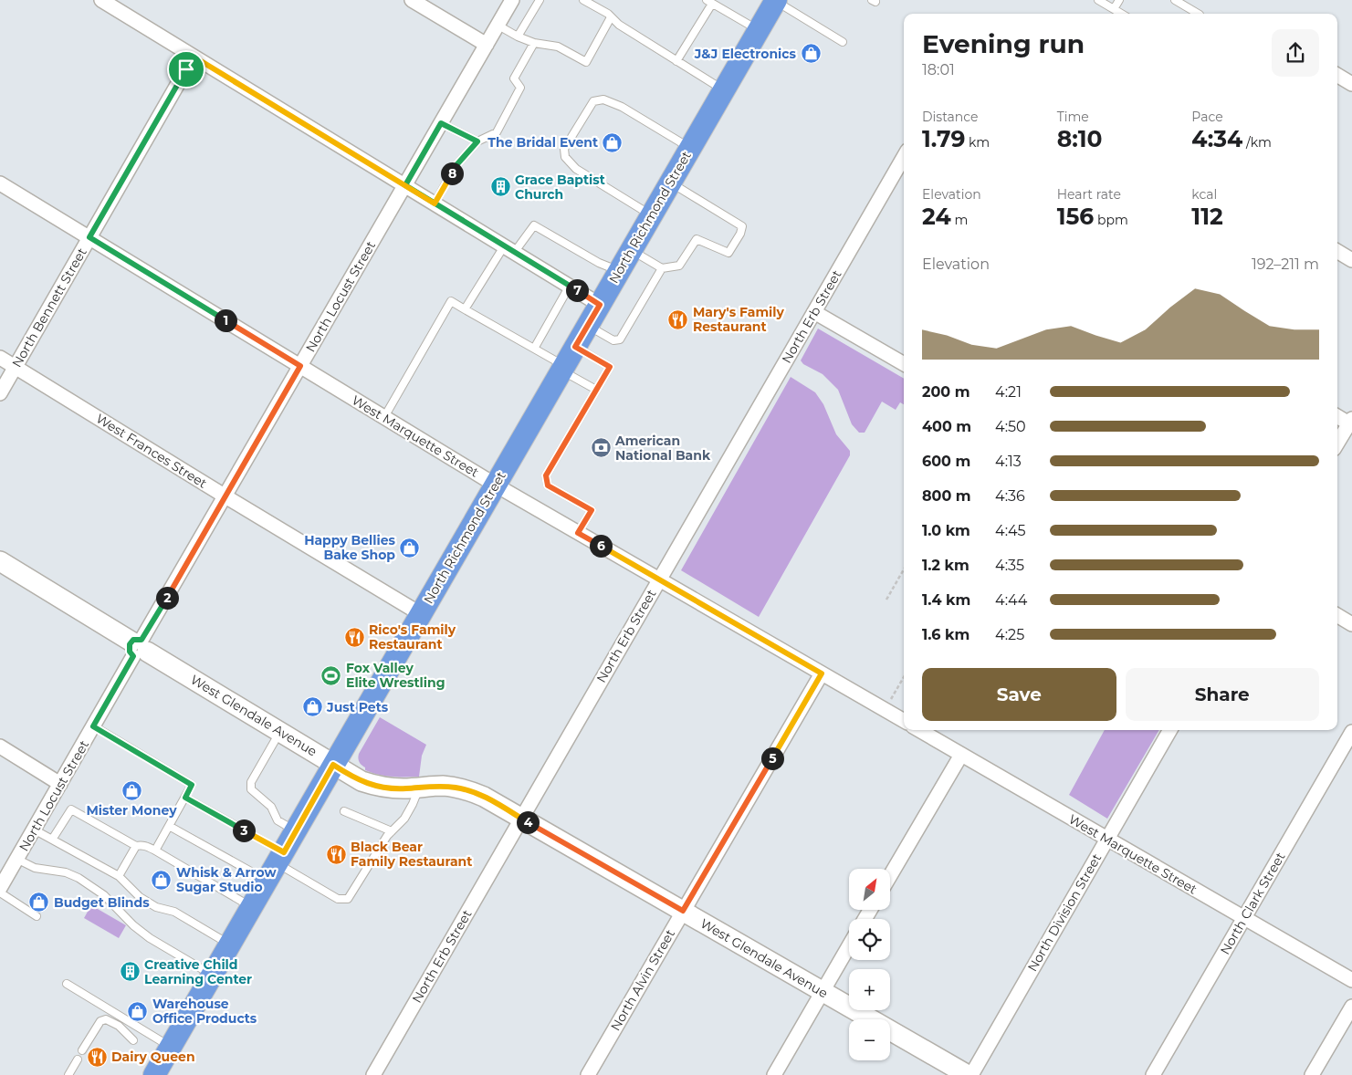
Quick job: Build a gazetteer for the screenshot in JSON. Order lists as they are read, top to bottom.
{
  "streets": {
    "main road": ["North Richmond Street"],
    "street": [
      "North Locust Street",
      "North Bennett Street",
      "North Erb Street",
      "West Marquette Street",
      "West Frances Street",
      "West Glendale Avenue",
      "North Clark Street",
      "North Division Street",
      "North Alvin Street"
    ]
  },
  "crossings": [
    ["North Richmond Street", "West Marquette Street"],
    ["North Richmond Street", "West Frances Street"],
    ["North Richmond Street", "West Glendale Avenue"],
    ["North Locust Street", "West Marquette Street"],
    ["North Locust Street", "West Frances Street"],
    ["North Locust Street", "West Glendale Avenue"],
    ["North Bennett Street", "West Marquette Street"],
    ["North Bennett Street", "West Frances Street"],
    ["North Erb Street", "West Marquette Street"],
    ["North Erb Street", "West Glendale Avenue"],
    ["West Marquette Street", "North Clark Street"],
    ["West Marquette Street", "North Division Street"],
    ["West Marquette Street", "North Alvin Street"],
    ["West Glendale Avenue", "North Alvin Street"]
  ],
  "places": {
    "shop": [
      "J&J Electronics",
      "The Bridal Event",
      "Happy Bellies Bake Shop",
      "Just Pets",
      "Mister Money",
      "Whisk & Arrow Sugar Studio",
      "Budget Blinds",
      "Warehouse Office Products"
    ],
    "building": ["Grace Baptist Church", "Creative Child Learning Center"],
    "restaurant": [
      "Mary's Family Restaurant",
      "Rico's Family Restaurant",
      "Black Bear Family Restaurant",
      "Dairy Queen"
    ],
    "bank": ["American National Bank"],
    "sports": ["Fox Valley Elite Wrestling"]
  },
  "north": "top right",
  "page": {
    "heading": ["Evening run", "18:01"],
    "stats": [
      ["Distance", "1.79 km"],
      ["Time", "8:10"],
      ["Pace", "4:34 /km"],
      ["Elevation", "24 m"],
      ["Heart rate", "156 bpm"],
      ["kcal", "112"]
    ],
    "pins": [
      "8",
      "7",
      "1",
      "6",
      "2",
      "5",
      "4",
      "3"
    ],
    "chart": ["Elevation", "192–211 m"],
    "list": [
      {
        "name": "200 m",
        "note": "4:21"
      },
      {
        "name": "400 m",
        "note": "4:50"
      },
      {
        "name": "600 m",
        "note": "4:13"
      },
      {
        "name": "800 m",
        "note": "4:36"
      },
      {
        "name": "1.0 km",
        "note": "4:45"
      },
      {
        "name": "1.2 km",
        "note": "4:35"
      },
      {
        "name": "1.4 km",
        "note": "4:44"
      },
      {
        "name": "1.6 km",
        "note": "4:25"
      }
    ],
    "buttons": ["Save", "Share"],
    "map_buttons": ["+", "−"]
  }
}
